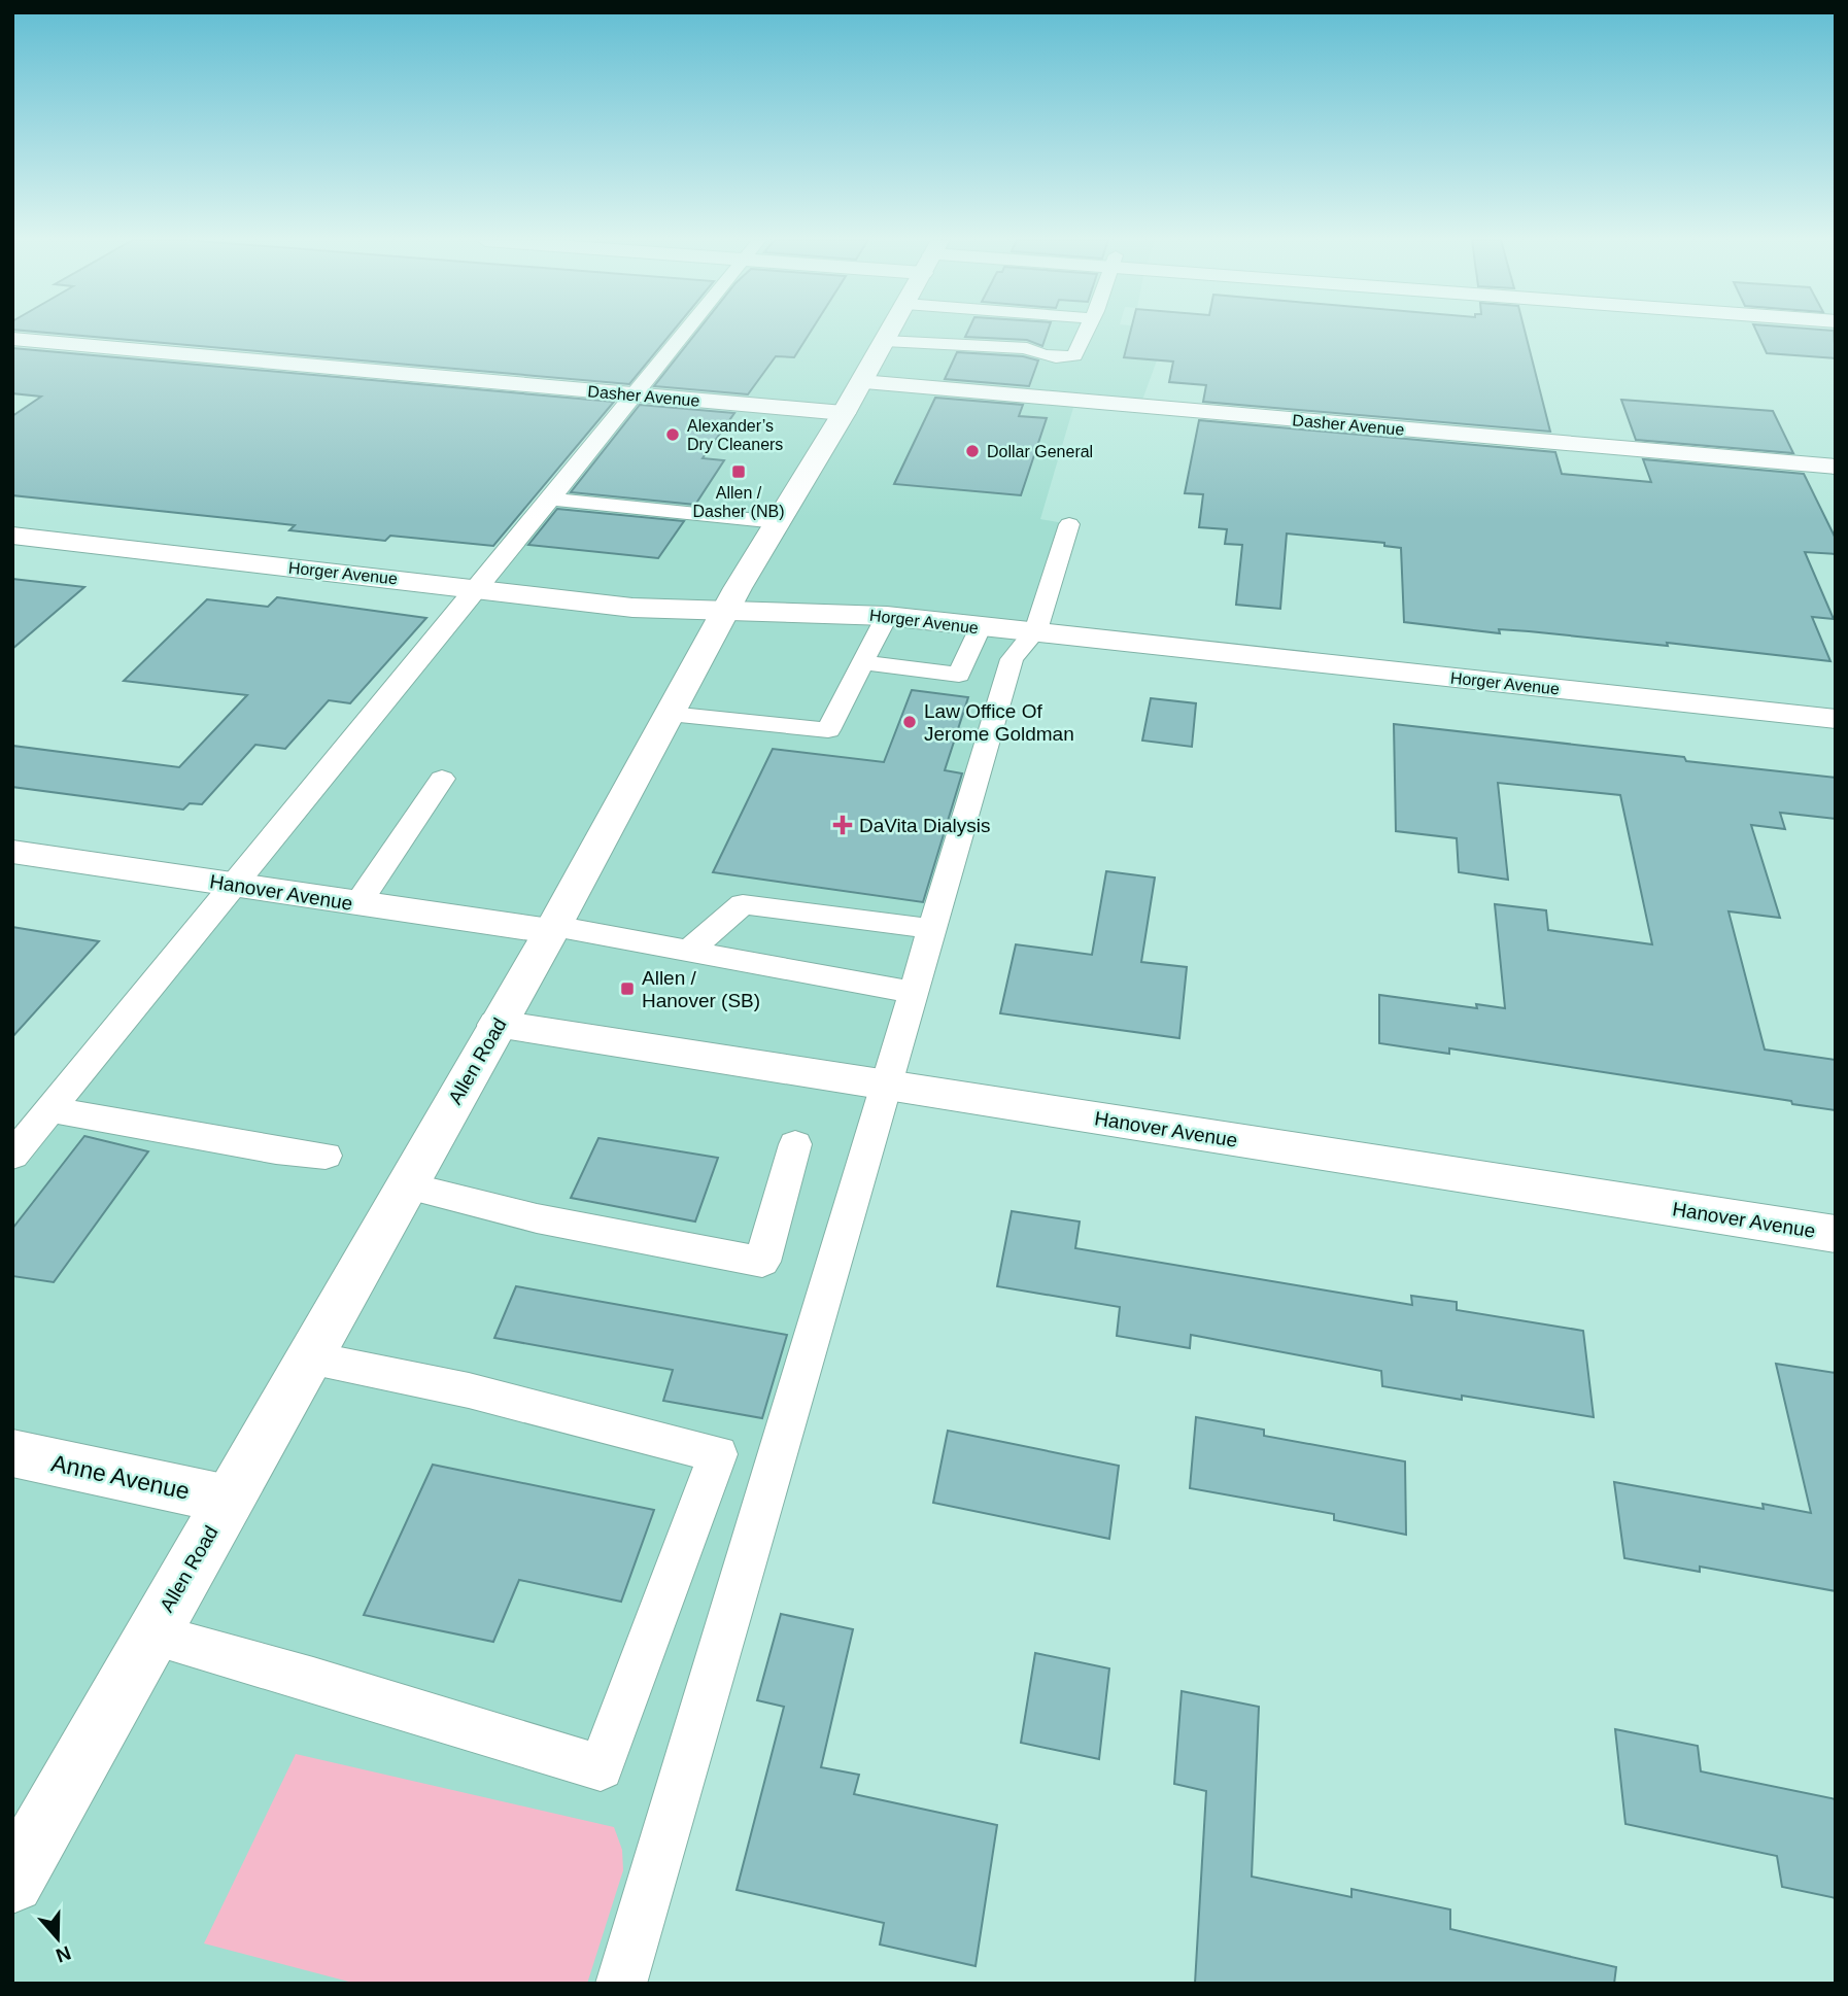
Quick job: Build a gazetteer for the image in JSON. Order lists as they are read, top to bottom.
{
  "streets": {
    "street": [
      "Dasher Avenue",
      "Horger Avenue",
      "Hanover Avenue",
      "Allen Road",
      "Anne Avenue"
    ]
  },
  "crossings": [
    ["Dasher Avenue", "Allen Road"],
    ["Horger Avenue", "Allen Road"],
    ["Hanover Avenue", "Allen Road"],
    ["Allen Road", "Anne Avenue"]
  ],
  "places": {
    "other": ["Alexander’s Dry Cleaners", "Dollar General", "Law Office Of Jerome Goldman"],
    "transit": ["Allen / Dasher (NB)", "Allen / Hanover (SB)"],
    "health": ["DaVita Dialysis"]
  },
  "north": "bottom"
}
